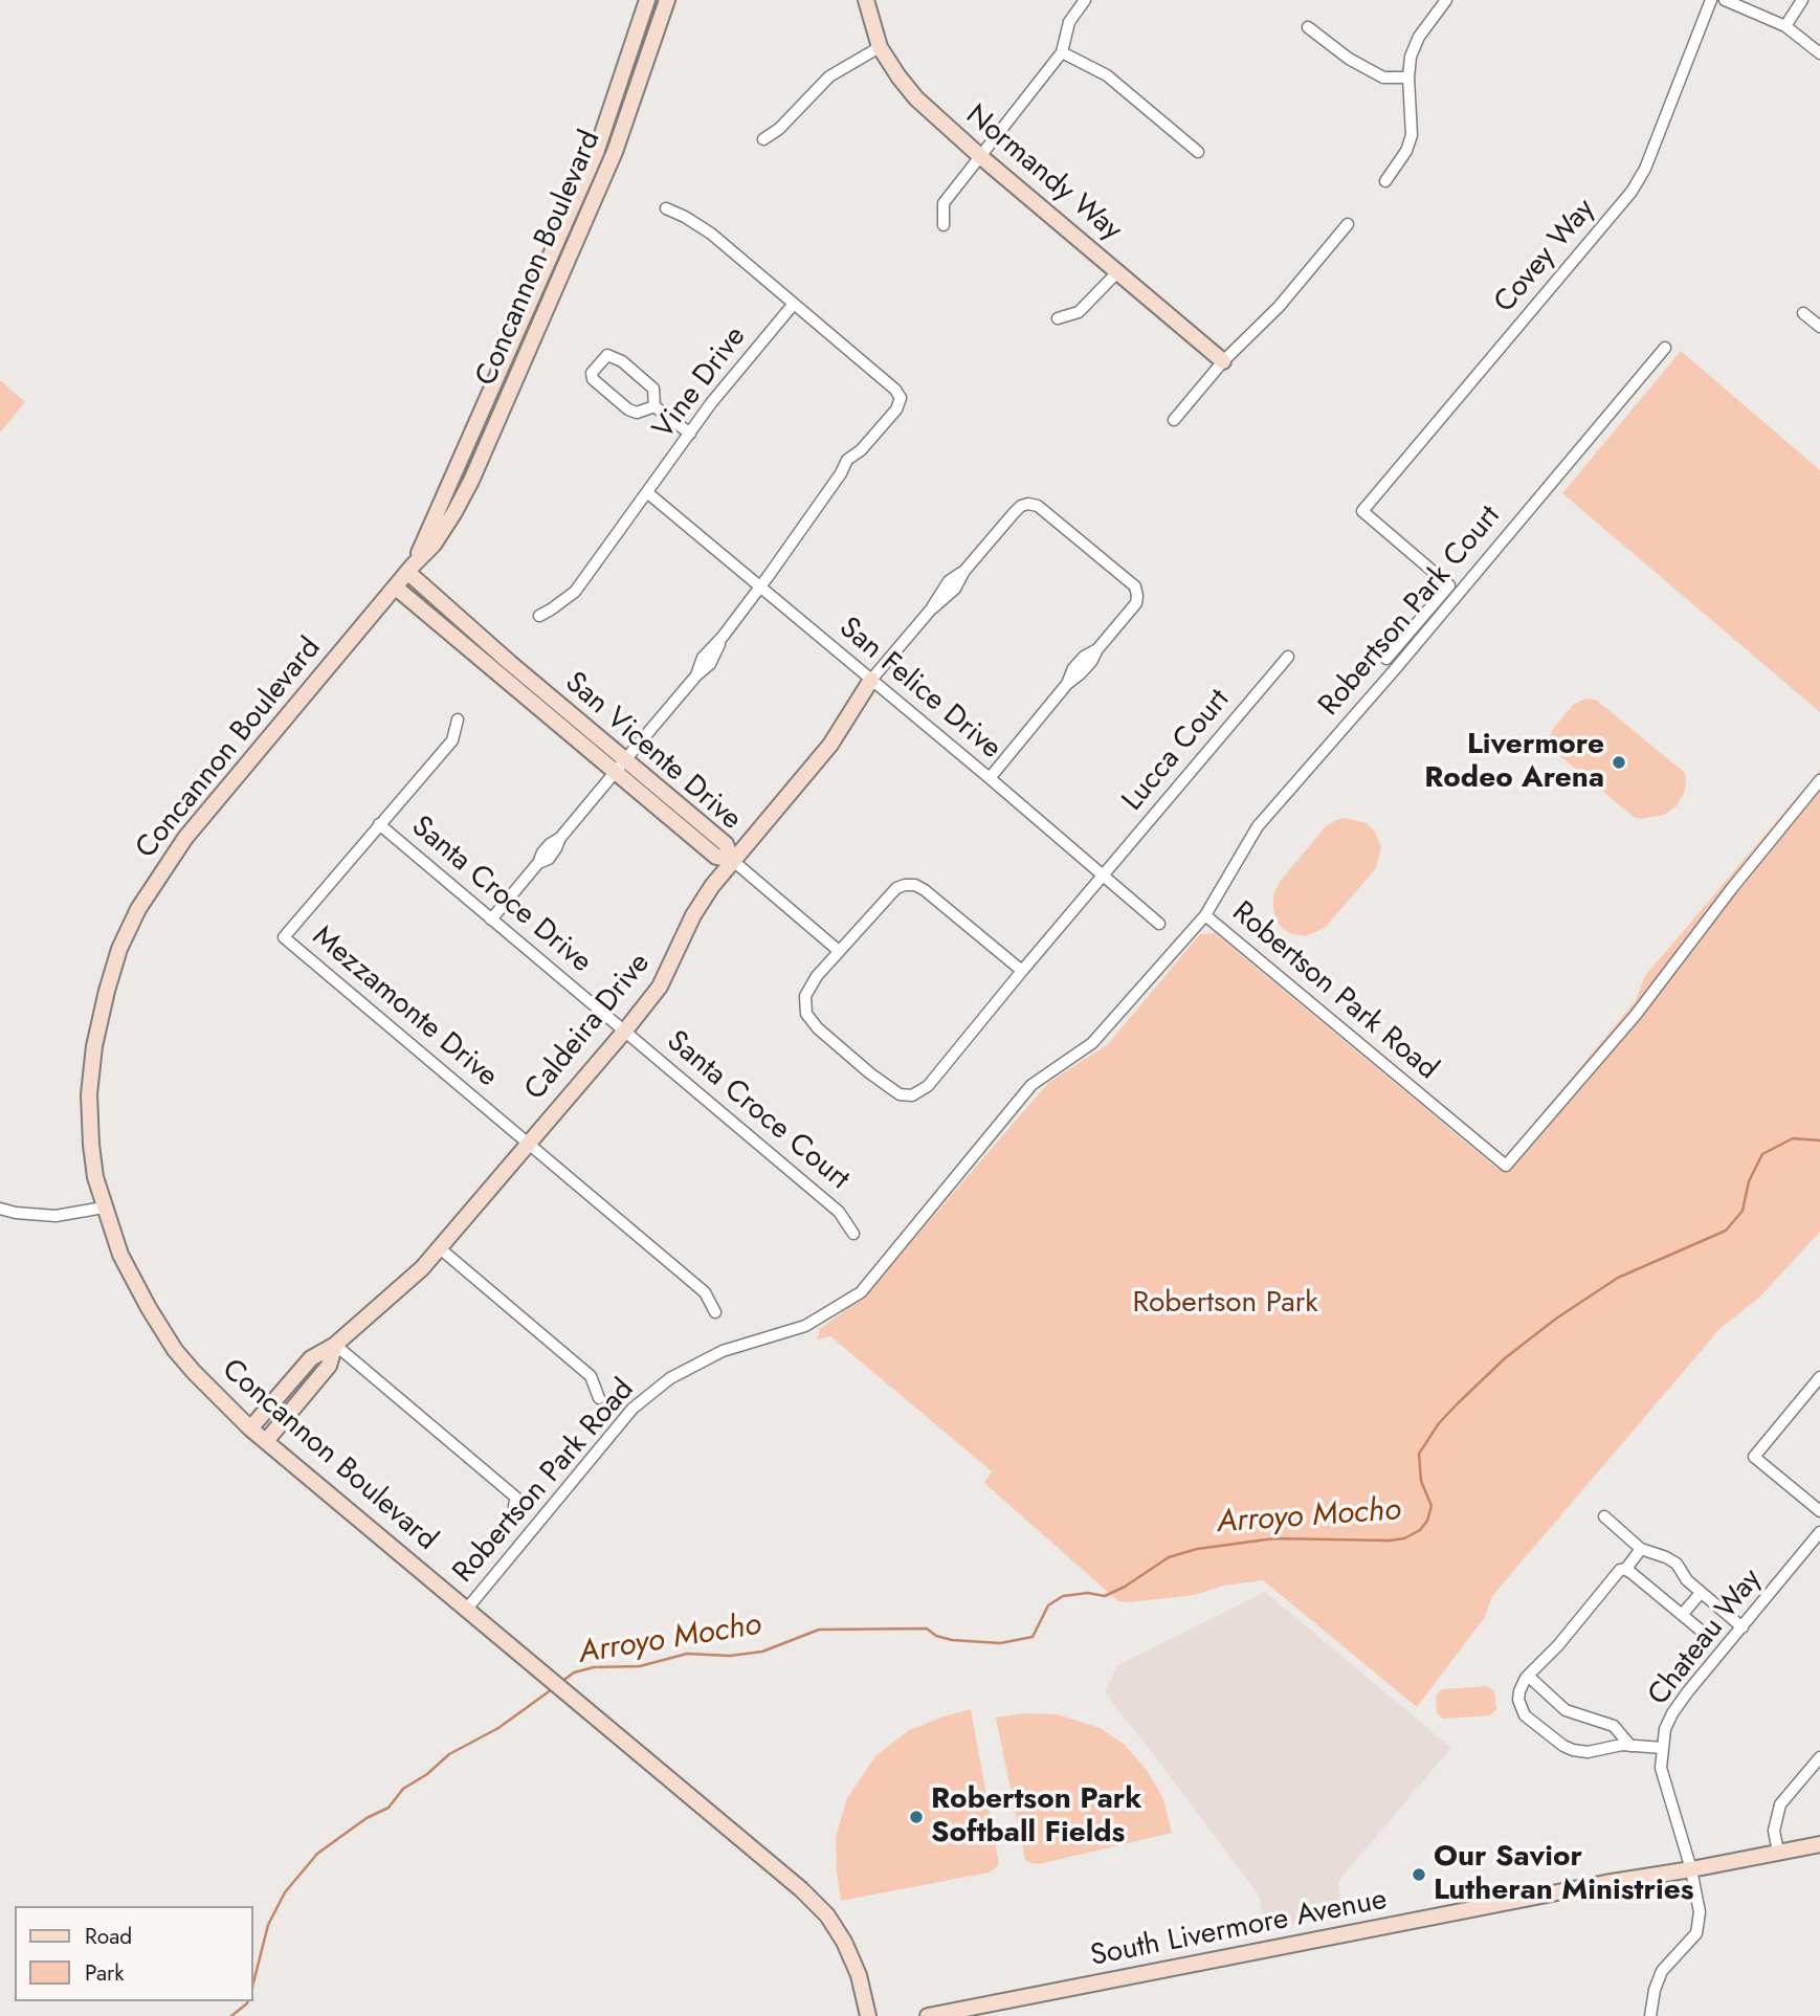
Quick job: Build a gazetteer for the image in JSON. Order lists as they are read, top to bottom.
{
  "streets": {
    "main road": [
      "Normandy Way",
      "Concannon Boulevard",
      "San Vicente Drive",
      "Caldeira Drive",
      "South Livermore Avenue"
    ],
    "street": [
      "Covey Way",
      "Vine Drive",
      "Robertson Park Court",
      "San Felice Drive",
      "Lucca Court",
      "Santa Croce Drive",
      "Robertson Park Road",
      "Mezzamonte Drive",
      "Santa Croce Court",
      "Chateau Way"
    ]
  },
  "crossings": [
    ["Concannon Boulevard", "San Vicente Drive"],
    ["Concannon Boulevard", "Robertson Park Road"],
    ["Concannon Boulevard", "Caldeira Drive"],
    ["Vine Drive", "San Felice Drive"],
    ["Robertson Park Court", "Robertson Park Road"],
    ["San Felice Drive", "Lucca Court"],
    ["San Felice Drive", "Caldeira Drive"],
    ["San Vicente Drive", "Caldeira Drive"],
    ["Santa Croce Drive", "Mezzamonte Drive"],
    ["Santa Croce Drive", "Caldeira Drive"],
    ["Santa Croce Drive", "Santa Croce Court"],
    ["Mezzamonte Drive", "Caldeira Drive"],
    ["Caldeira Drive", "Santa Croce Court"],
    ["Chateau Way", "South Livermore Avenue"]
  ],
  "water": ["Arroyo Mocho"],
  "parks": ["Robertson Park"],
  "places": ["Livermore Rodeo Arena", "Robertson Park Softball Fields", "Our Savior Lutheran Ministries"],
  "legend": ["Road", "Park"]
}
